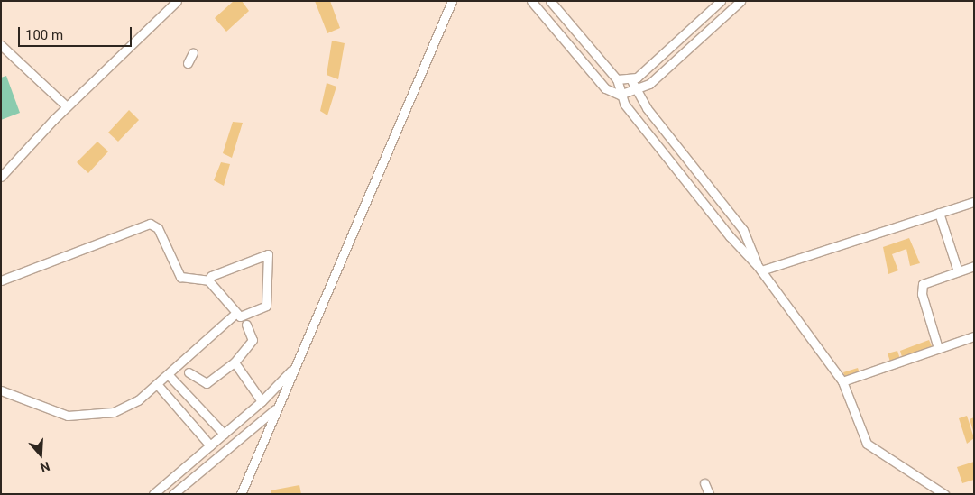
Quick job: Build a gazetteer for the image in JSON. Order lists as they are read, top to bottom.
{
  "scale_bar": "100 m",
  "north": "bottom"
}
